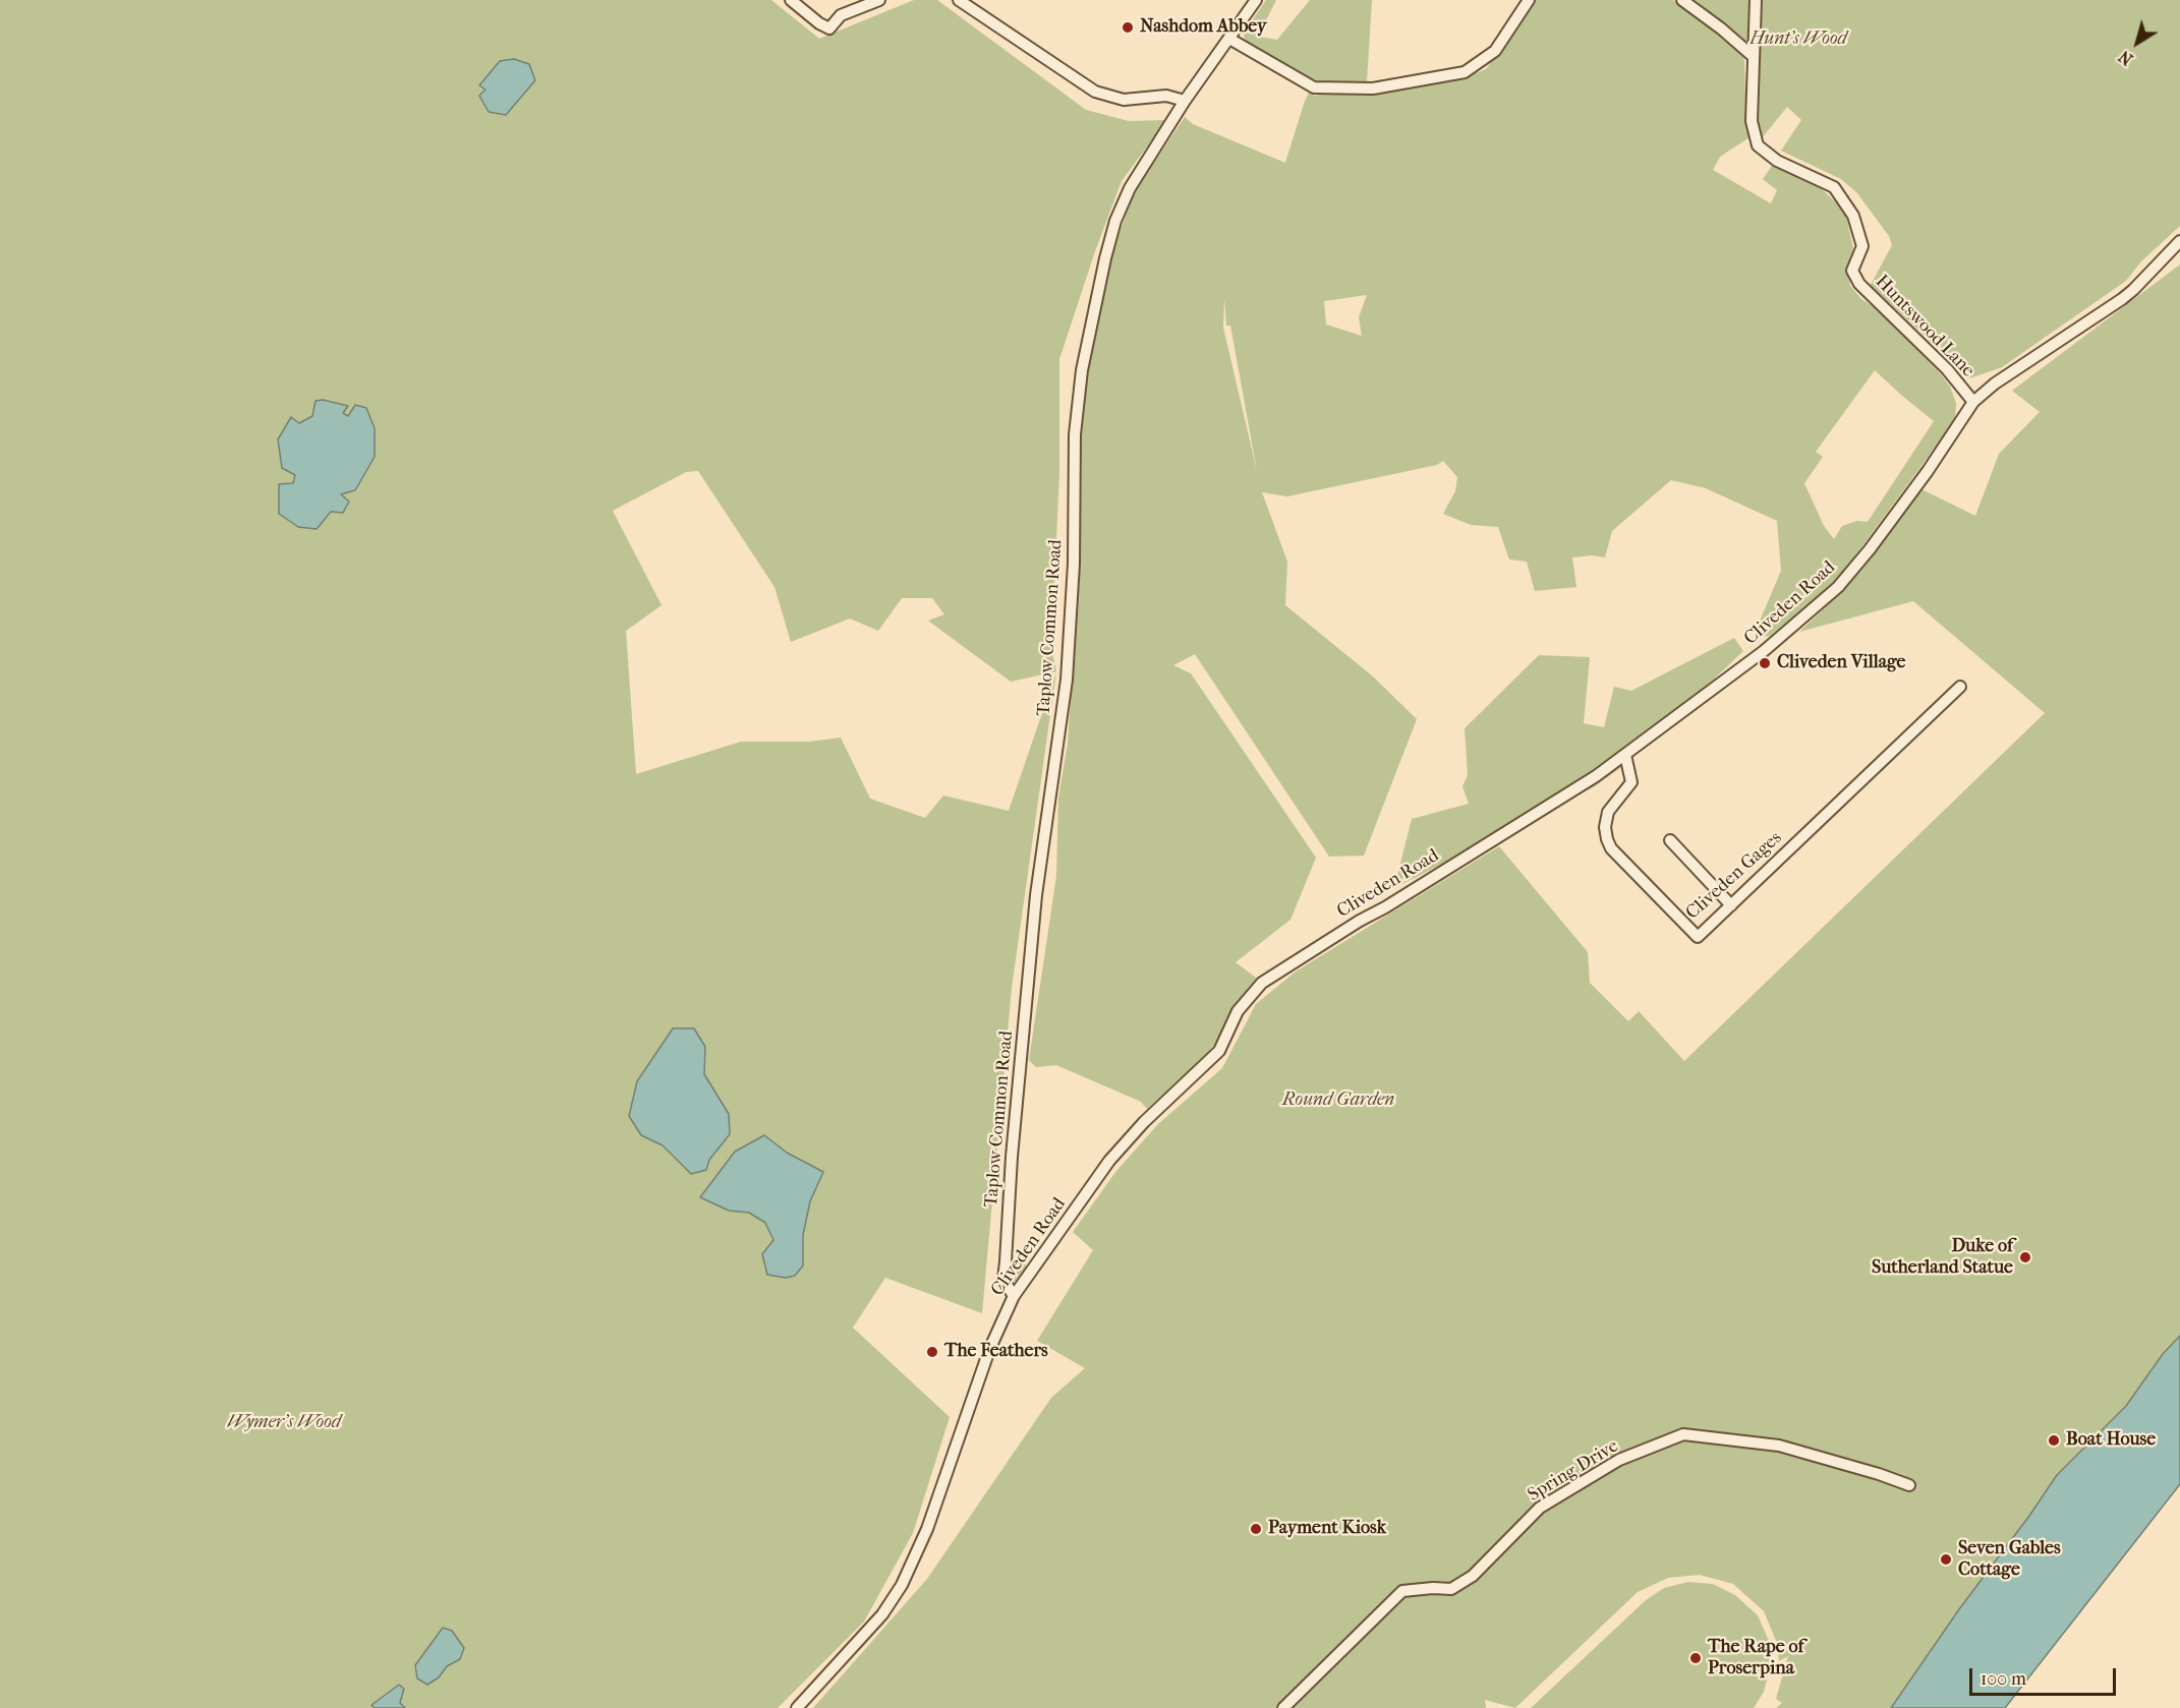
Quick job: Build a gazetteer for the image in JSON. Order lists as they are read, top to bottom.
{
  "streets": {
    "street": [
      "Huntswood Lane",
      "Cliveden Road",
      "Taplow Common Road",
      "Cliveden Gages",
      "Spring Drive"
    ]
  },
  "crossings": [
    ["Huntswood Lane", "Cliveden Road"],
    ["Cliveden Road", "Taplow Common Road"],
    ["Cliveden Road", "Cliveden Gages"]
  ],
  "parks": ["Hunt's Wood", "Round Garden", "Wymer's Wood"],
  "places": [
    "Nashdom Abbey",
    "Cliveden Village",
    "Duke of Sutherland Statue",
    "The Feathers",
    "Boat House",
    "Payment Kiosk",
    "Seven Gables Cottage",
    "The Rape of Proserpina"
  ],
  "scale_bar": "100 m",
  "north": "bottom left"
}
